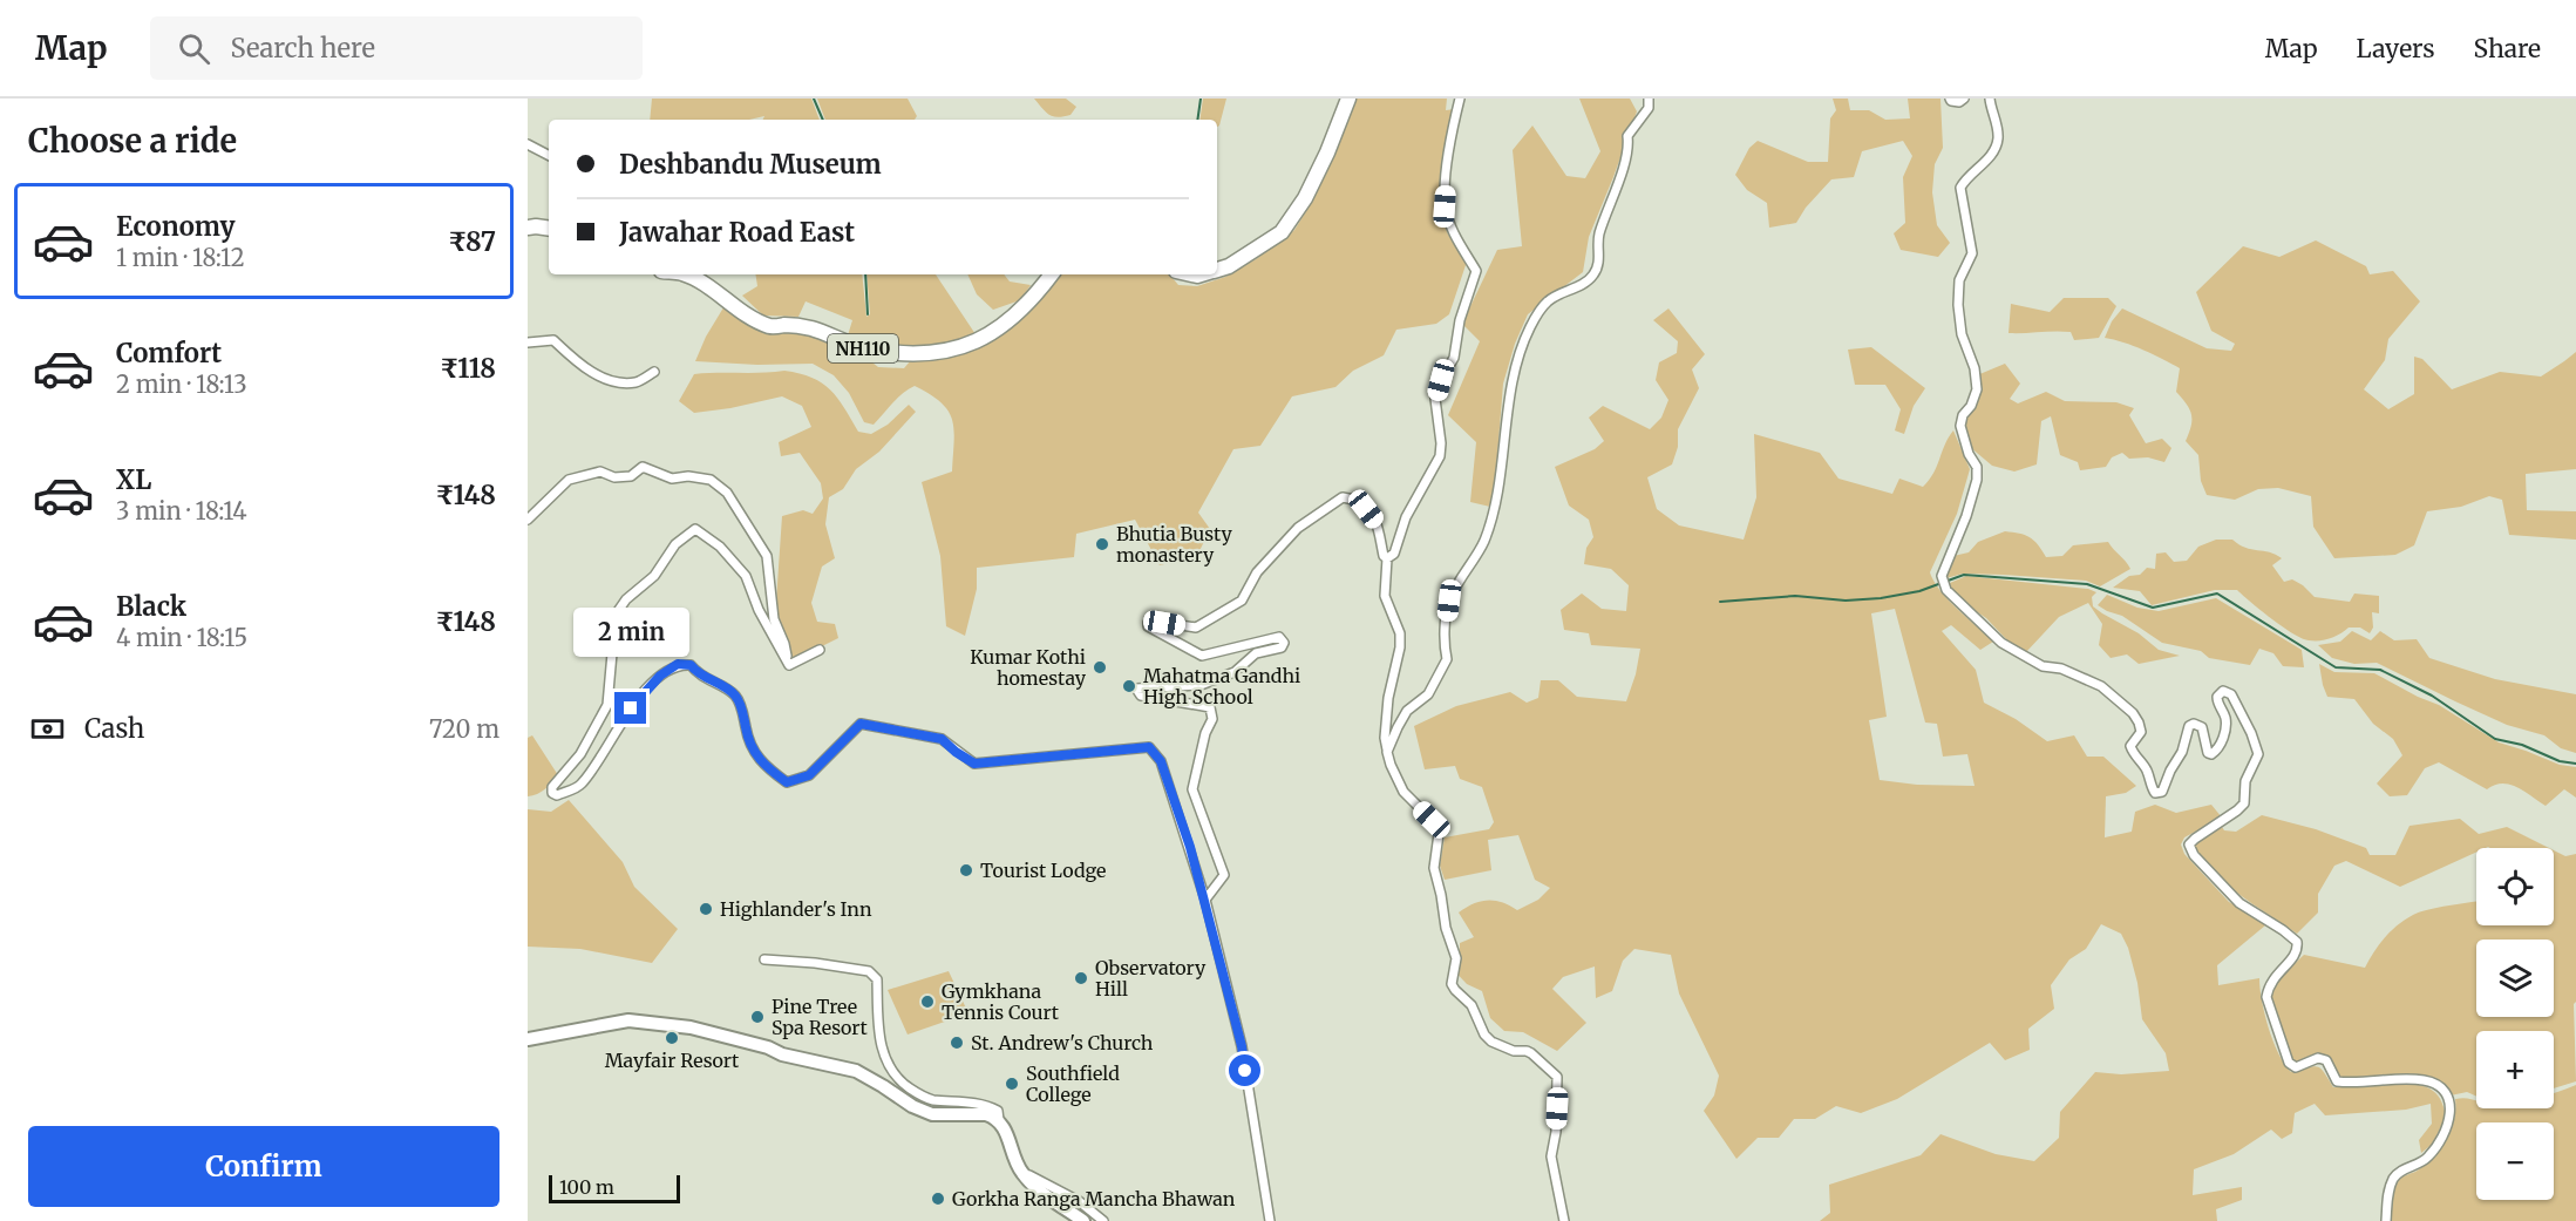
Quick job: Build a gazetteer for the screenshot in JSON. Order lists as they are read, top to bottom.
{
  "streets": {
    "highway": ["NH110"]
  },
  "places": [
    "Bhutia Busty monastery",
    "Kumar Kothi homestay",
    "Mahatma Gandhi High School",
    "Tourist Lodge",
    "Highlander's Inn",
    "Observatory Hill",
    "Gymkhana Tennis Court",
    "Pine Tree Spa Resort",
    "Mayfair Resort",
    "St. Andrew's Church",
    "Southfield College",
    "Gorkha Ranga Mancha Bhawan"
  ],
  "scale_bar": "100 m",
  "page": {
    "header": "Map",
    "search": "Search here",
    "nav": ["Map", "Layers", "Share"],
    "heading": "Choose a ride",
    "banner": ["Deshbandu Museum", "Jawahar Road East"],
    "list": [
      {
        "name": "Economy",
        "note": "1 min · 18:12",
        "value": "₹87"
      },
      {
        "name": "Comfort",
        "note": "2 min · 18:13",
        "value": "₹118"
      },
      {
        "name": "XL",
        "note": "3 min · 18:14",
        "value": "₹148"
      },
      {
        "name": "Black",
        "note": "4 min · 18:15",
        "value": "₹148"
      }
    ],
    "bubble": "2 min",
    "pay": ["Cash", "720 m"],
    "map_buttons": ["+", "−"],
    "buttons": "Confirm",
    "scale": "100 m"
  }
}
